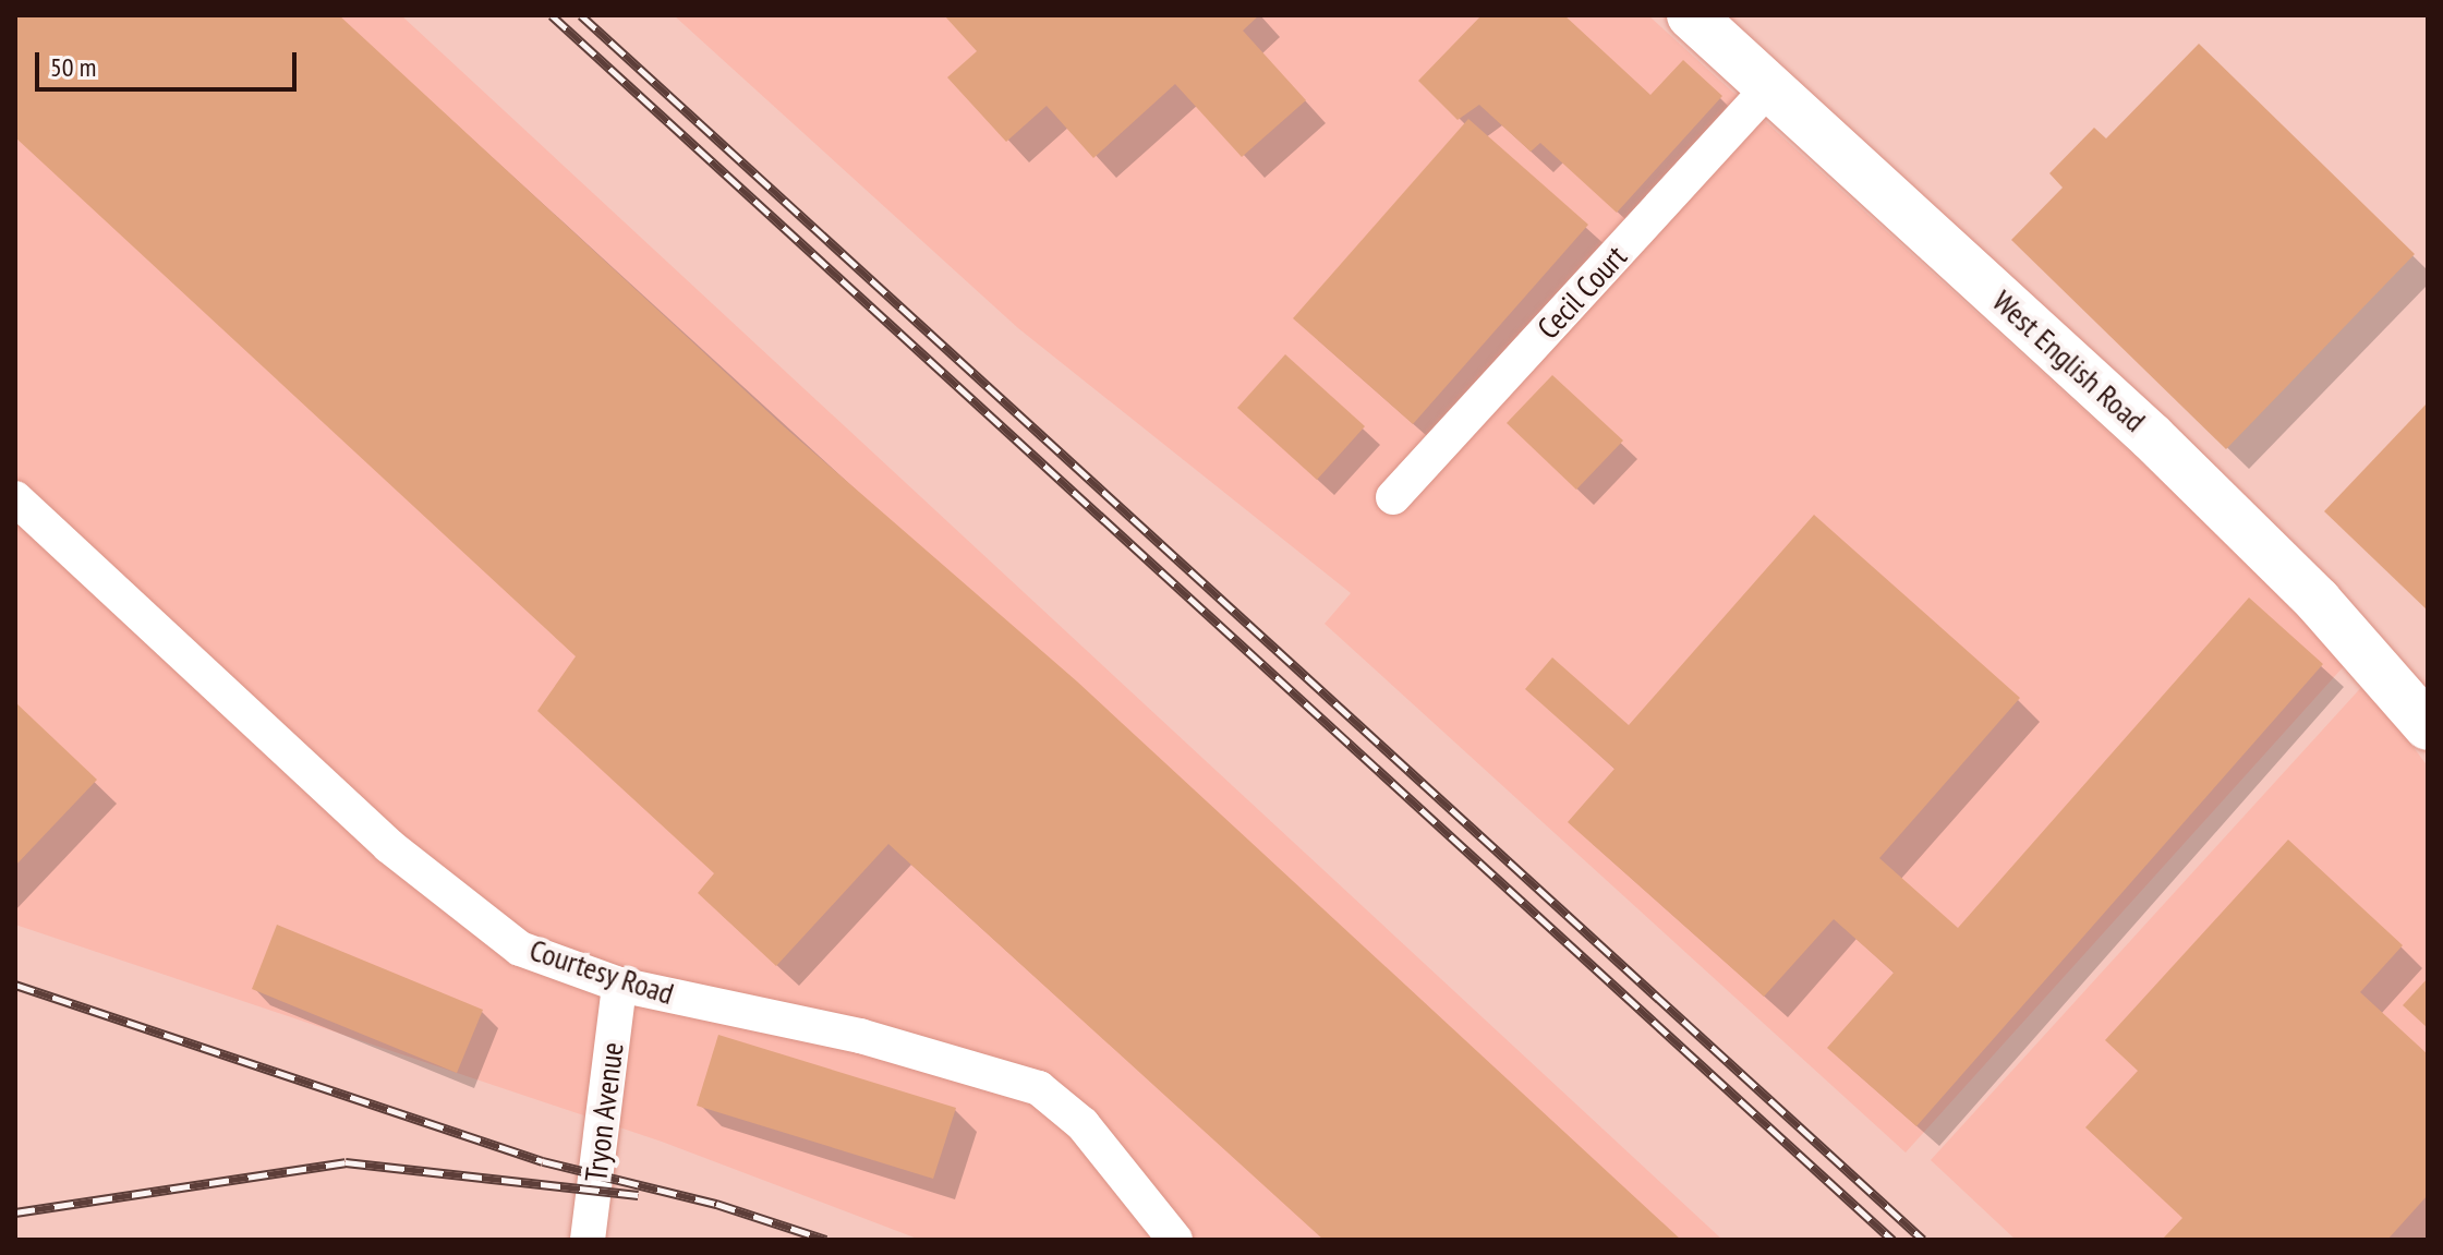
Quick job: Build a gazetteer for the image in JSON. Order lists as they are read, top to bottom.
{
  "streets": {
    "main road": ["West English Road"],
    "street": ["Cecil Court", "Courtesy Road", "Tryon Avenue"]
  },
  "crossings": [
    ["Cecil Court", "West English Road"],
    ["Courtesy Road", "Tryon Avenue"]
  ],
  "scale_bar": "50 m"
}
